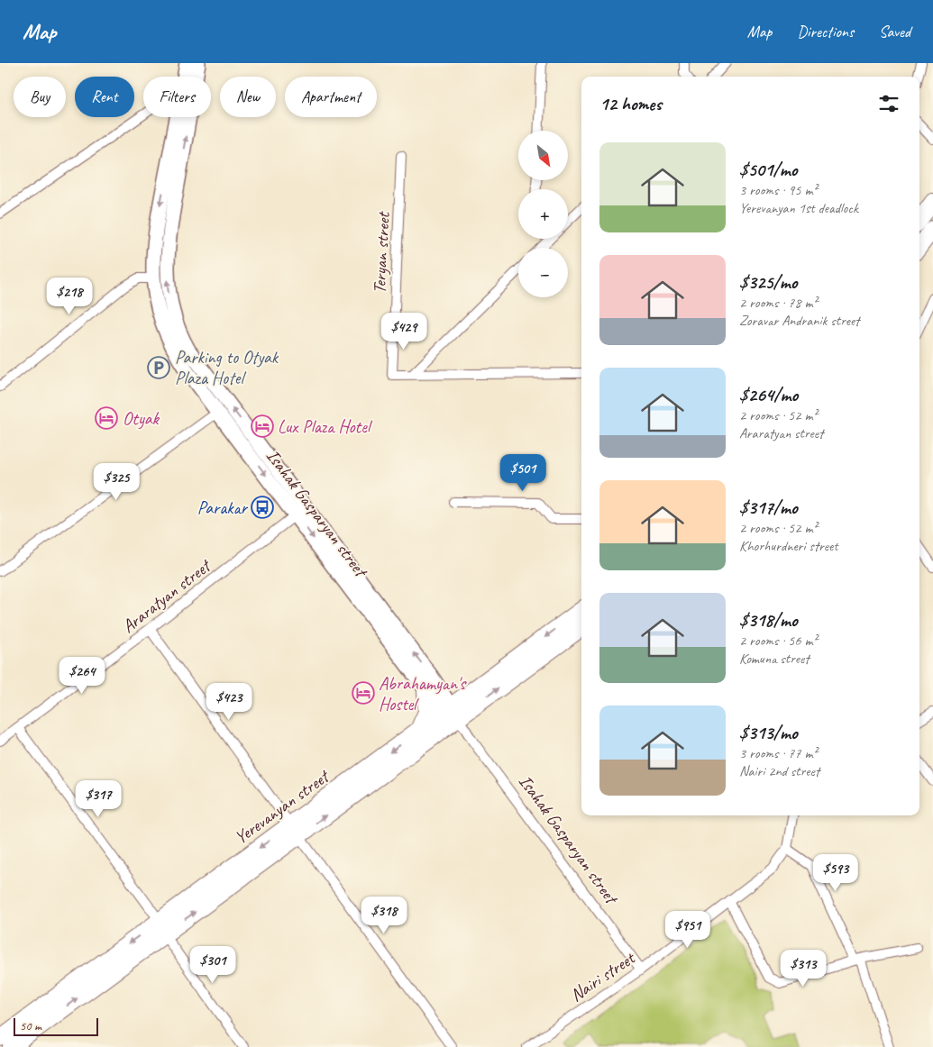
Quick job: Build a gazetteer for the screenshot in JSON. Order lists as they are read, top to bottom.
{
  "streets": {
    "highway": ["Yerevanyan street"],
    "main road": ["Isahak Gasparyan street"],
    "street": ["Teryan street", "Araratyan street", "Nairi street"]
  },
  "crossings": [
    ["Isahak Gasparyan street", "Araratyan street"],
    ["Isahak Gasparyan street", "Yerevanyan street"],
    ["Isahak Gasparyan street", "Nairi street"]
  ],
  "places": {
    "parking": ["Parking to Otyak Plaza Hotel"],
    "hotel": ["Otyak", "Lux Plaza Hotel", "Abrahamyan's Hostel"],
    "bus stop": ["Parakar"]
  },
  "scale_bar": "50 m",
  "north": "bottom right",
  "page": {
    "header": "Map",
    "nav": ["Map", "Directions", "Saved"],
    "chip": [
      "Buy",
      "Rent",
      "Filters",
      "New",
      "Apartment"
    ],
    "heading": "12 homes",
    "map_buttons": ["+", "−"],
    "list": [
      {
        "name": "$501/mo",
        "note": "3 rooms · 95 m² · Yerevanyan 1st deadlock"
      },
      {
        "name": "$325/mo",
        "note": "2 rooms · 78 m² · Zoravar Andranik street"
      },
      {
        "name": "$264/mo",
        "note": "2 rooms · 52 m² · Araratyan street"
      },
      {
        "name": "$317/mo",
        "note": "2 rooms · 52 m² · Khorhurdneri street"
      },
      {
        "name": "$318/mo",
        "note": "2 rooms · 56 m² · Komuna street"
      },
      {
        "name": "$313/mo",
        "note": "3 rooms · 77 m² · Nairi 2nd street"
      }
    ],
    "price": [
      "$218",
      "$429",
      "$501",
      "$325",
      "$264",
      "$423",
      "$317",
      "$593",
      "$318",
      "$951",
      "$301",
      "$313"
    ],
    "scale": "50 m"
  }
}
